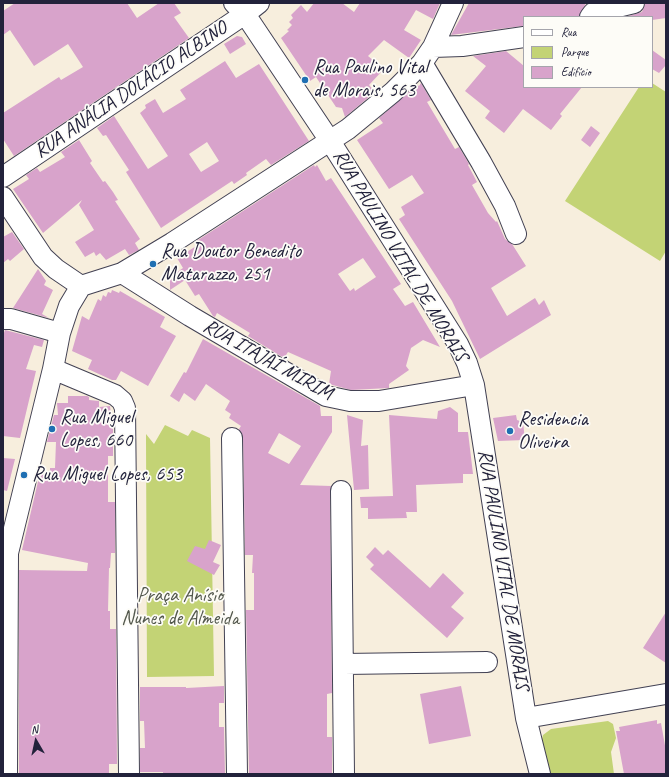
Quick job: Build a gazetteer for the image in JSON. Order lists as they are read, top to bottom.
{
  "streets": {
    "street": ["RUA ANÁLIA DOLÁCIO ALBINO", "RUA PAULINO VITAL DE MORAIS", "RUA ITAJAÍ MIRIM"]
  },
  "crossings": [
    ["RUA ANÁLIA DOLÁCIO ALBINO", "RUA PAULINO VITAL DE MORAIS"],
    ["RUA PAULINO VITAL DE MORAIS", "RUA ITAJAÍ MIRIM"]
  ],
  "parks": ["Praça Anísio Nunes de Almeida"],
  "places": [
    "Rua Paulino Vital de Morais, 563",
    "Rua Doutor Benedito Matarazzo, 251",
    "Rua Miguel Lopes, 660",
    "Residencia Oliveira",
    "Rua Miguel Lopes, 653"
  ],
  "legend": ["Rua", "Parque", "Edifício"],
  "north": "top"
}
